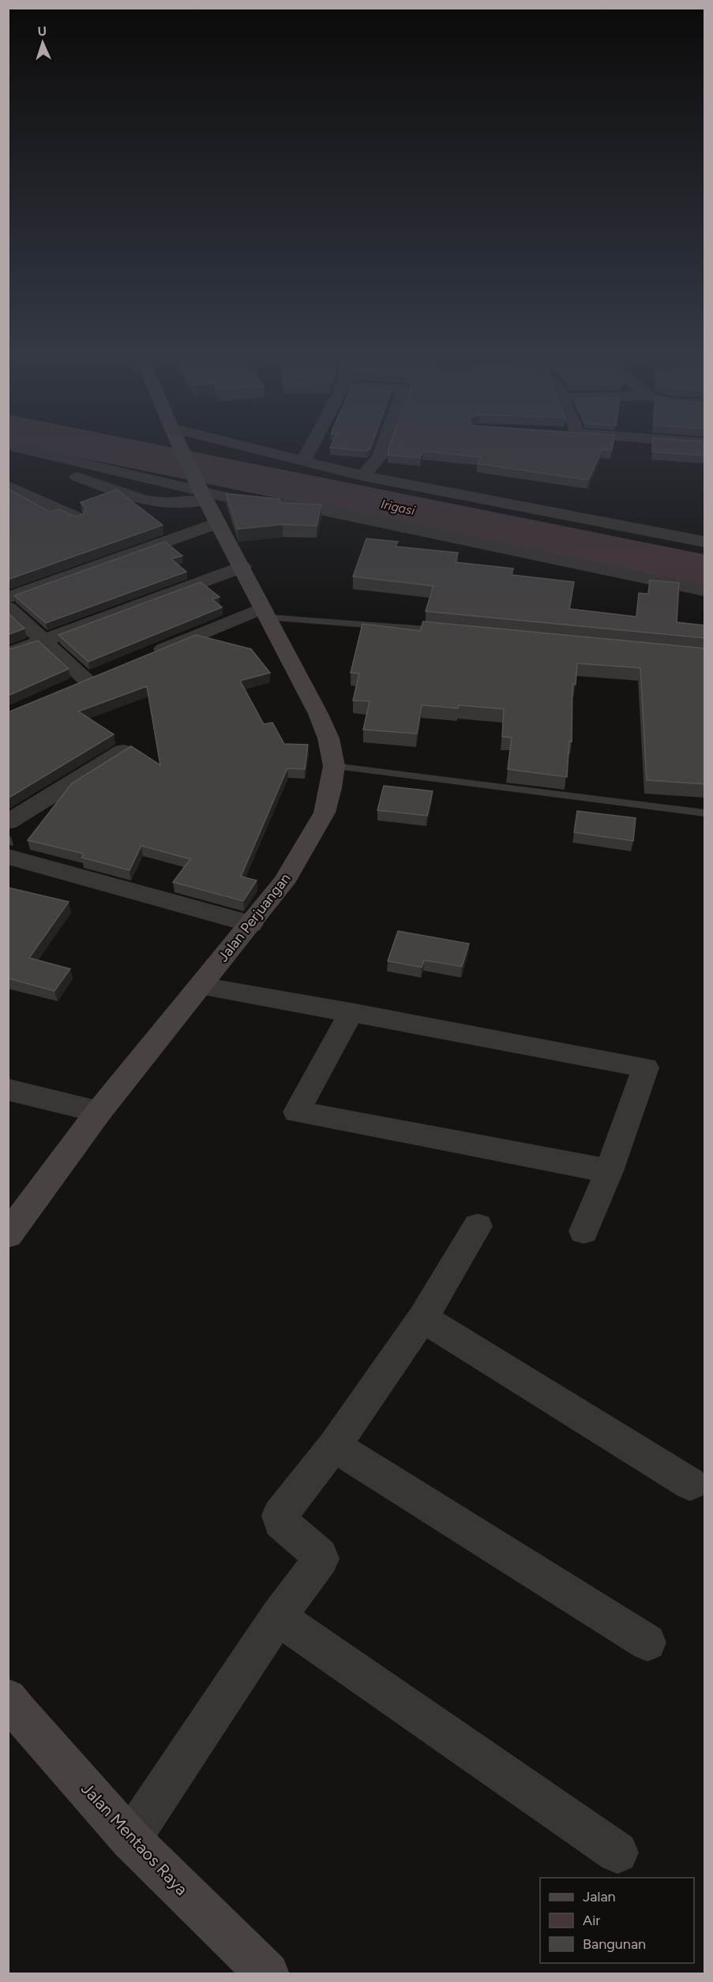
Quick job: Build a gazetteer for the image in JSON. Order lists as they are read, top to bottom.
{
  "streets": {
    "main road": ["Jalan Perjuangan", "Jalan Mentaos Raya"]
  },
  "water": ["Irigasi"],
  "legend": ["Jalan", "Air", "Bangunan"],
  "north": "top"
}
